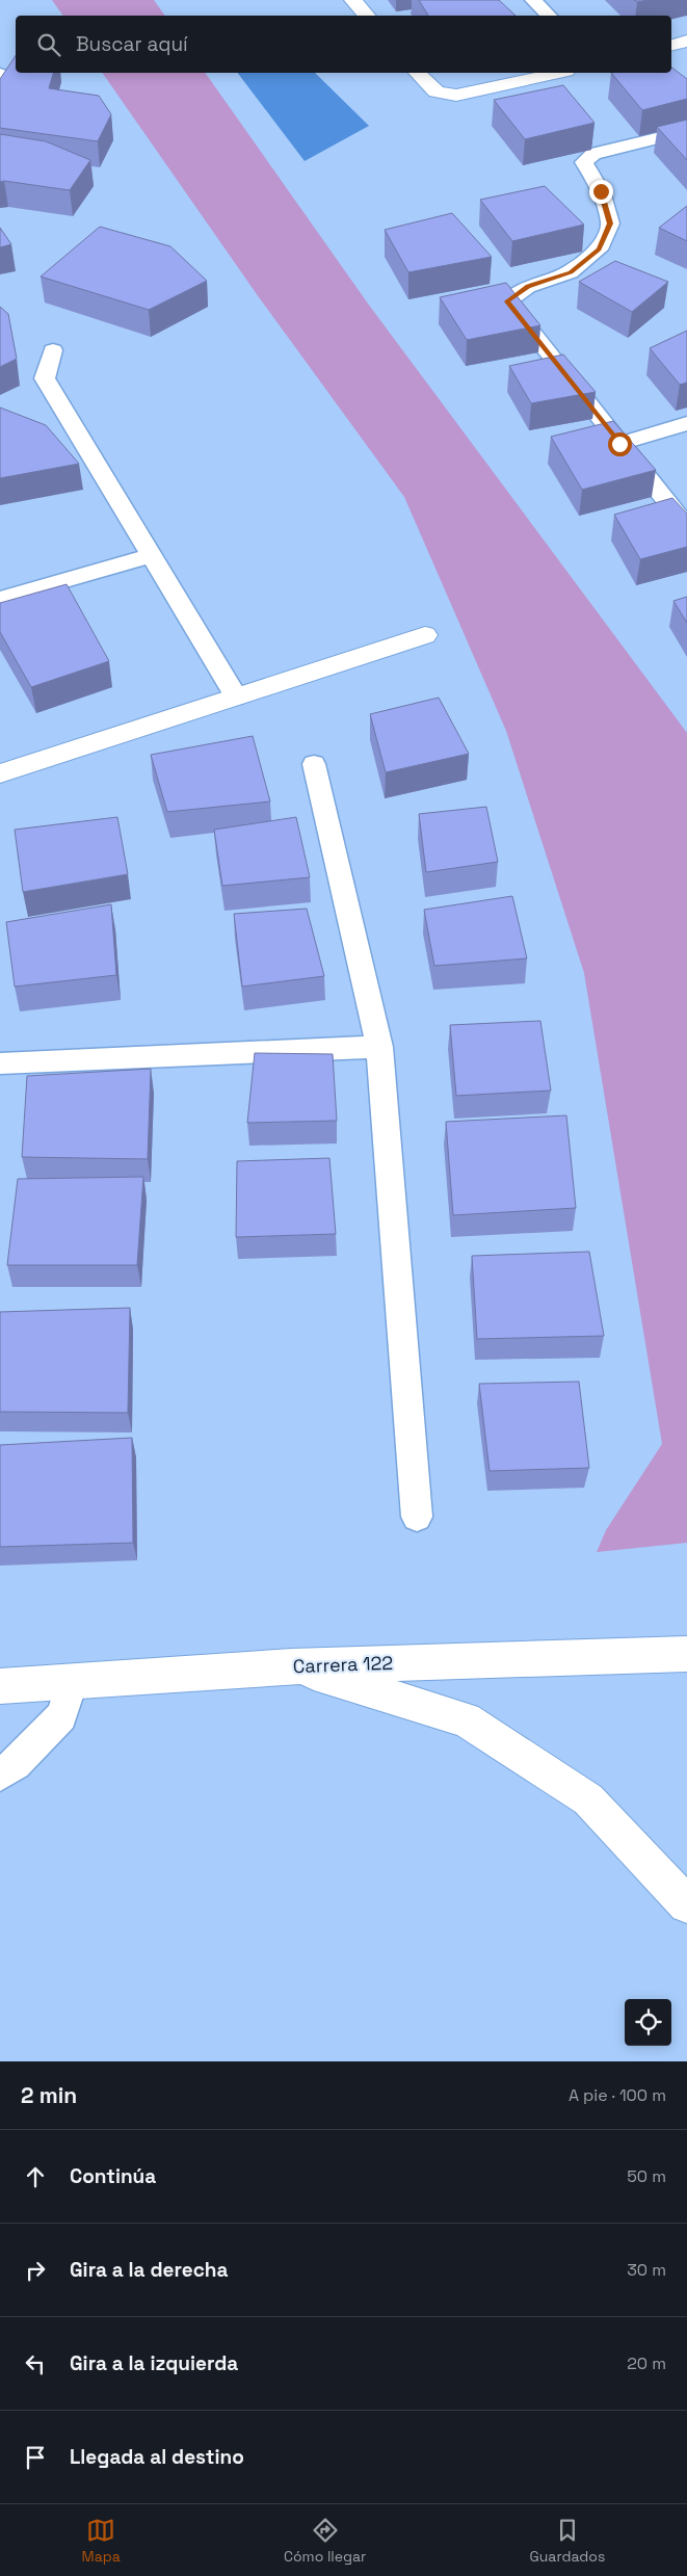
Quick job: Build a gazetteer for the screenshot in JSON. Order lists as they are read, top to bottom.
{
  "streets": {
    "street": ["Carrera 122"]
  },
  "page": {
    "search": "Buscar aquí",
    "heading": ["2 min", "A pie · 100 m"],
    "list": [
      ["Continúa", "50 m"],
      ["Gira a la derecha", "30 m"],
      ["Gira a la izquierda", "20 m"],
      "Llegada al destino"
    ],
    "nav": ["Mapa", "Cómo llegar", "Guardados"]
  }
}
